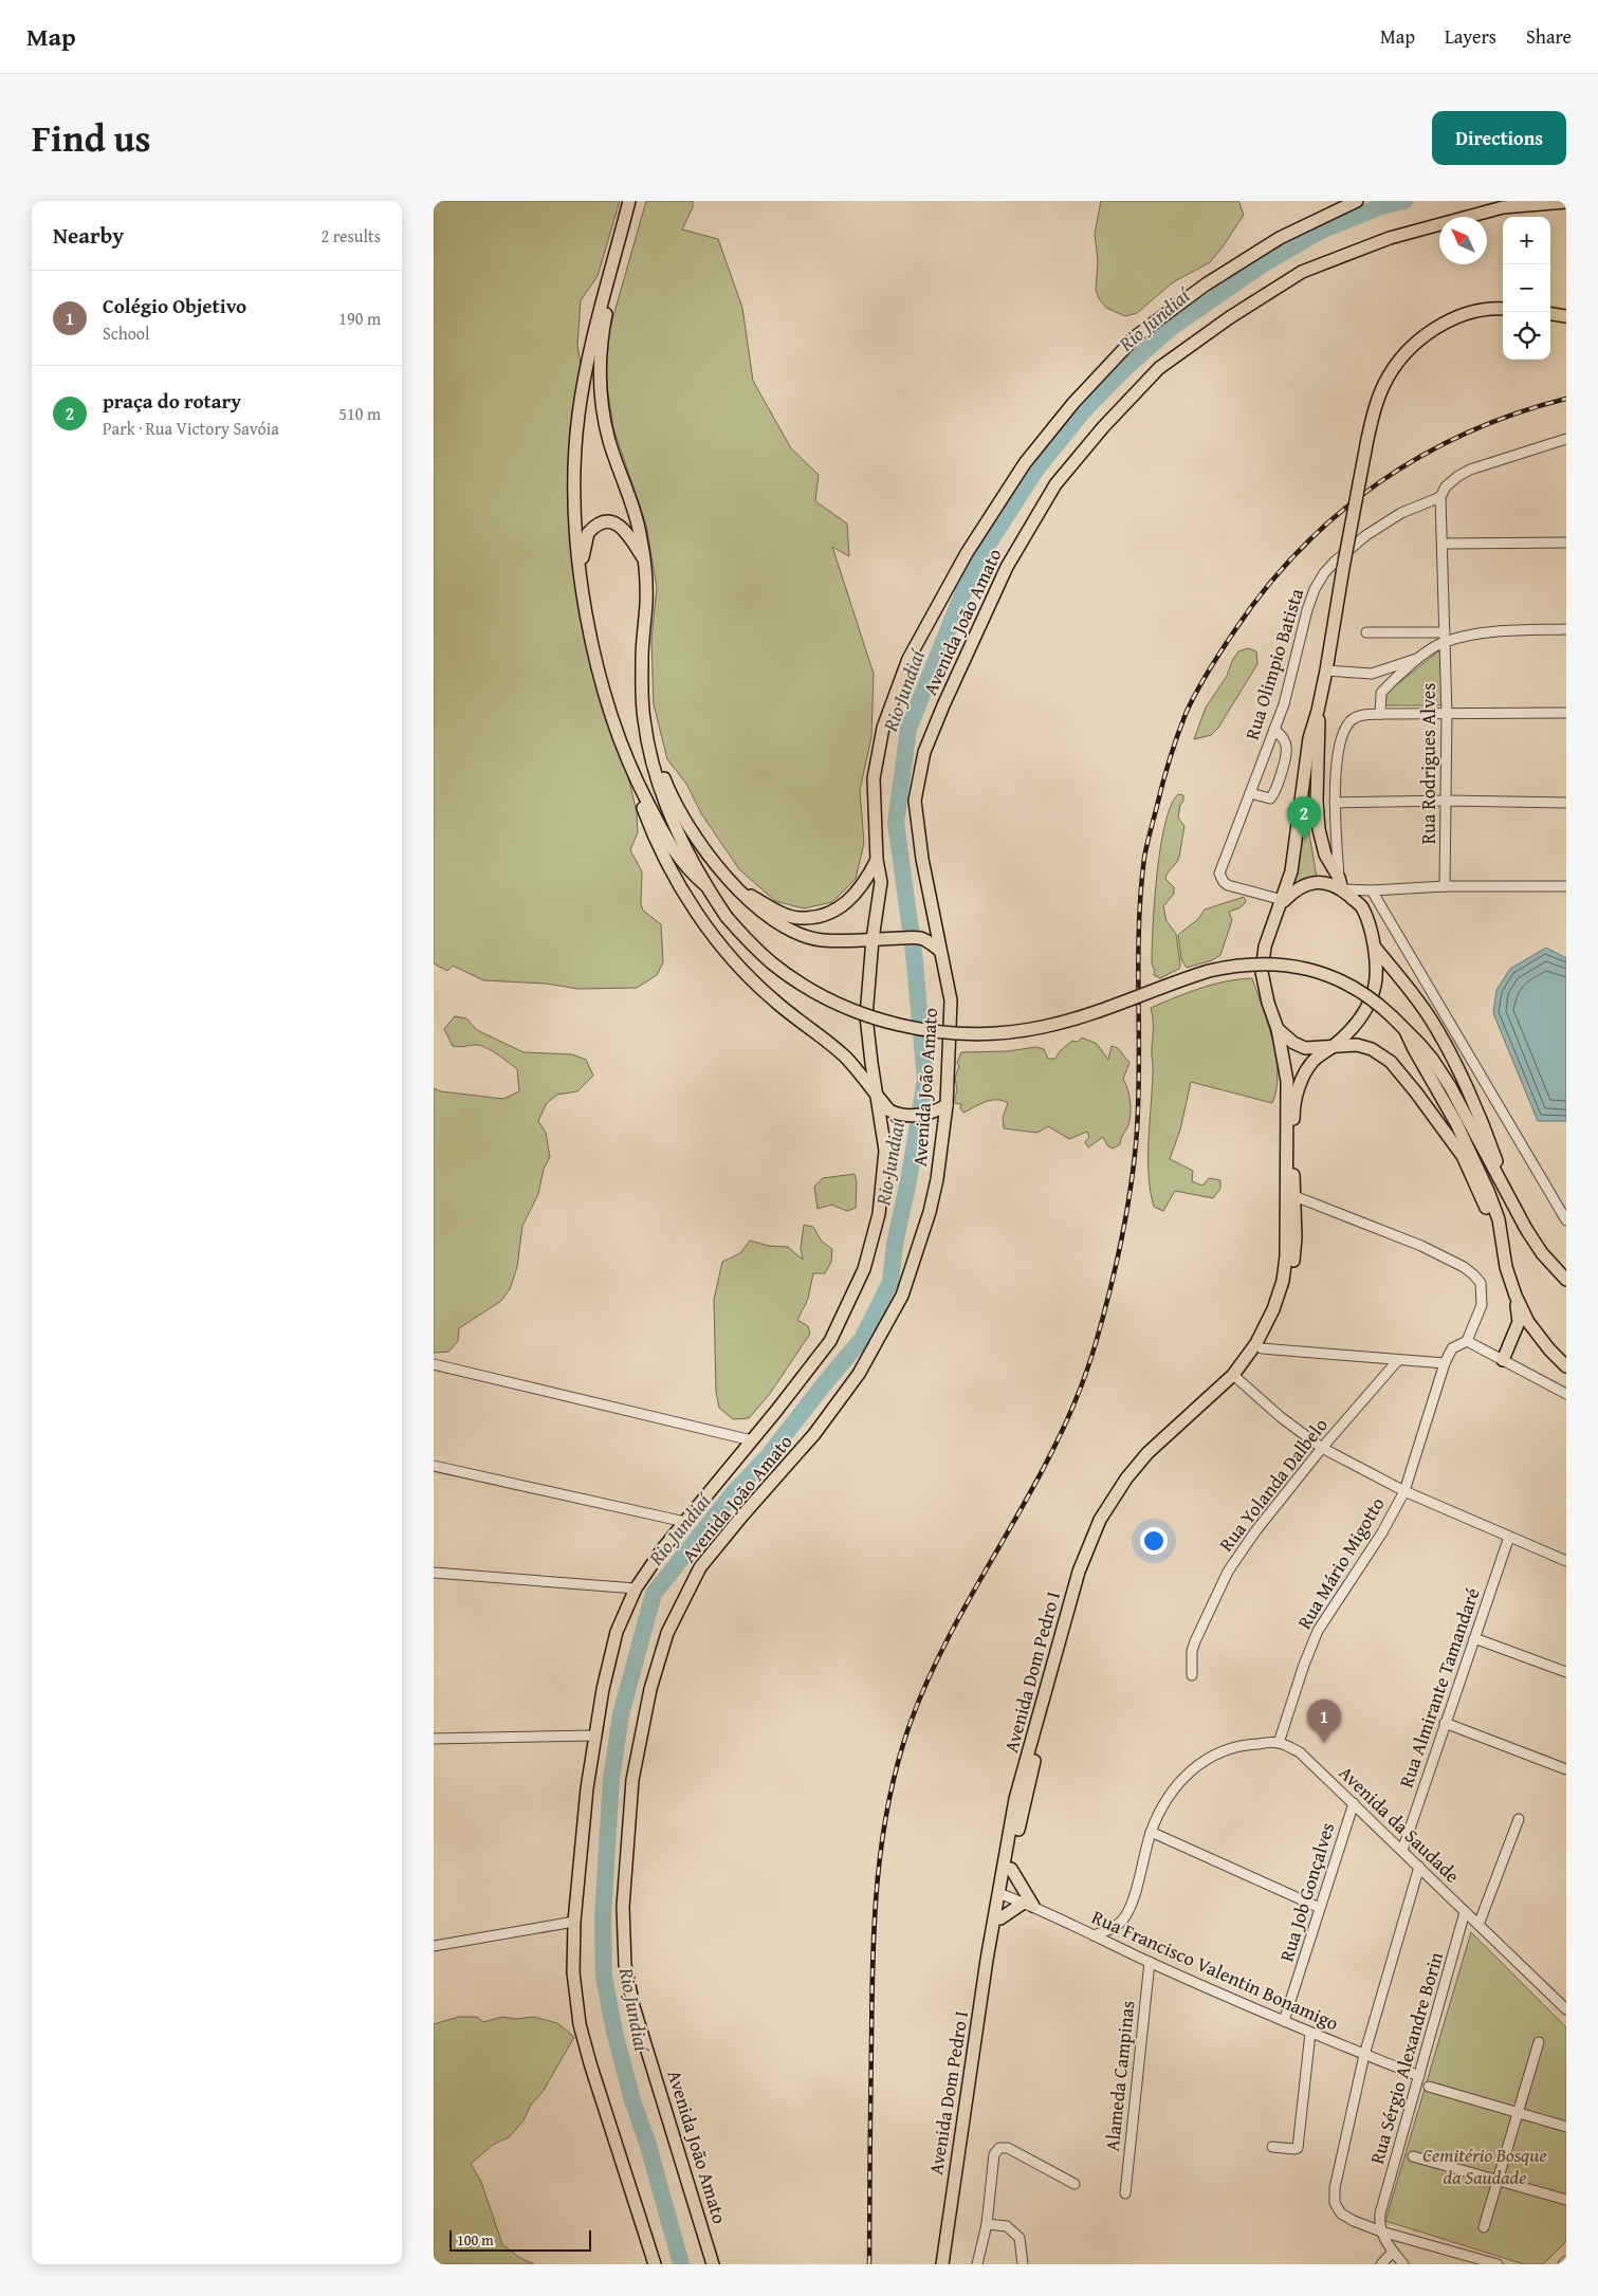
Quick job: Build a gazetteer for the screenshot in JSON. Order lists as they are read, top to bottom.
{
  "streets": {
    "main road": ["Avenida João Amato", "Avenida Dom Pedro I"],
    "street": [
      "Rua Olimpio Batista",
      "Rua Rodrigues Alves",
      "Rua Yolanda Dalbelo",
      "Rua Mário Migotto",
      "Rua Almirante Tamandaré",
      "Avenida da Saudade",
      "Rua Job Gonçalves",
      "Rua Francisco Valentin Bonamigo",
      "Rua Sérgio Alexandre Borin",
      "Alameda Campinas"
    ]
  },
  "crossings": [
    ["Rua Olimpio Batista", "Rua Rodrigues Alves"],
    ["Rua Mário Migotto", "Avenida da Saudade"],
    ["Avenida Dom Pedro I", "Rua Francisco Valentin Bonamigo"],
    ["Rua Almirante Tamandaré", "Avenida da Saudade"],
    ["Avenida da Saudade", "Rua Job Gonçalves"],
    ["Avenida da Saudade", "Rua Francisco Valentin Bonamigo"],
    ["Avenida da Saudade", "Rua Sérgio Alexandre Borin"],
    ["Rua Job Gonçalves", "Rua Francisco Valentin Bonamigo"],
    ["Rua Francisco Valentin Bonamigo", "Rua Sérgio Alexandre Borin"],
    ["Rua Francisco Valentin Bonamigo", "Alameda Campinas"]
  ],
  "water": ["Rio Jundiaí"],
  "parks": ["Cemitério Bosque da Saudade"],
  "scale_bar": "100 m",
  "north": "top left",
  "page": {
    "header": "Map",
    "nav": ["Map", "Layers", "Share"],
    "title": "Find us",
    "buttons": "Directions",
    "heading": ["Nearby", "2 results"],
    "map_buttons": ["+", "−"],
    "list": [
      {
        "mark": "1",
        "name": "Colégio Objetivo",
        "note": "School",
        "value": "190 m"
      },
      {
        "mark": "2",
        "name": "praça do rotary",
        "note": "Park · Rua Victory Savóia",
        "value": "510 m"
      }
    ],
    "pins": ["2", "1"],
    "scale": "100 m"
  }
}
